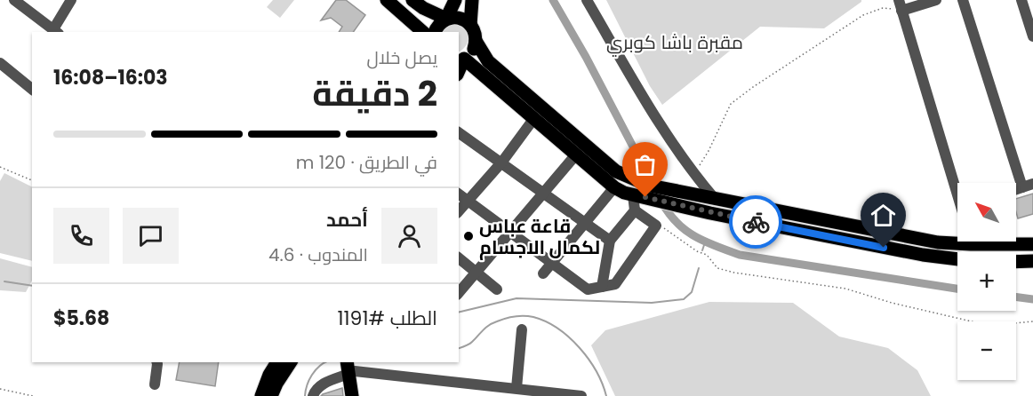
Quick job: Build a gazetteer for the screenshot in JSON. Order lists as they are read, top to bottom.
{
  "parks": ["مقبرة باشا كوبري"],
  "places": ["قاعة عباس لكمال الاجسام"],
  "north": "top left",
  "page": {
    "heading": ["2 دقيقة", "يصل خلال", "16:03–16:08"],
    "panel": [
      "أحمد",
      "المندوب · 4.6",
      "الطلب #1191",
      "$5.68"
    ],
    "bar": "في الطريق · 120 m",
    "map_buttons": ["+", "−"]
  }
}
